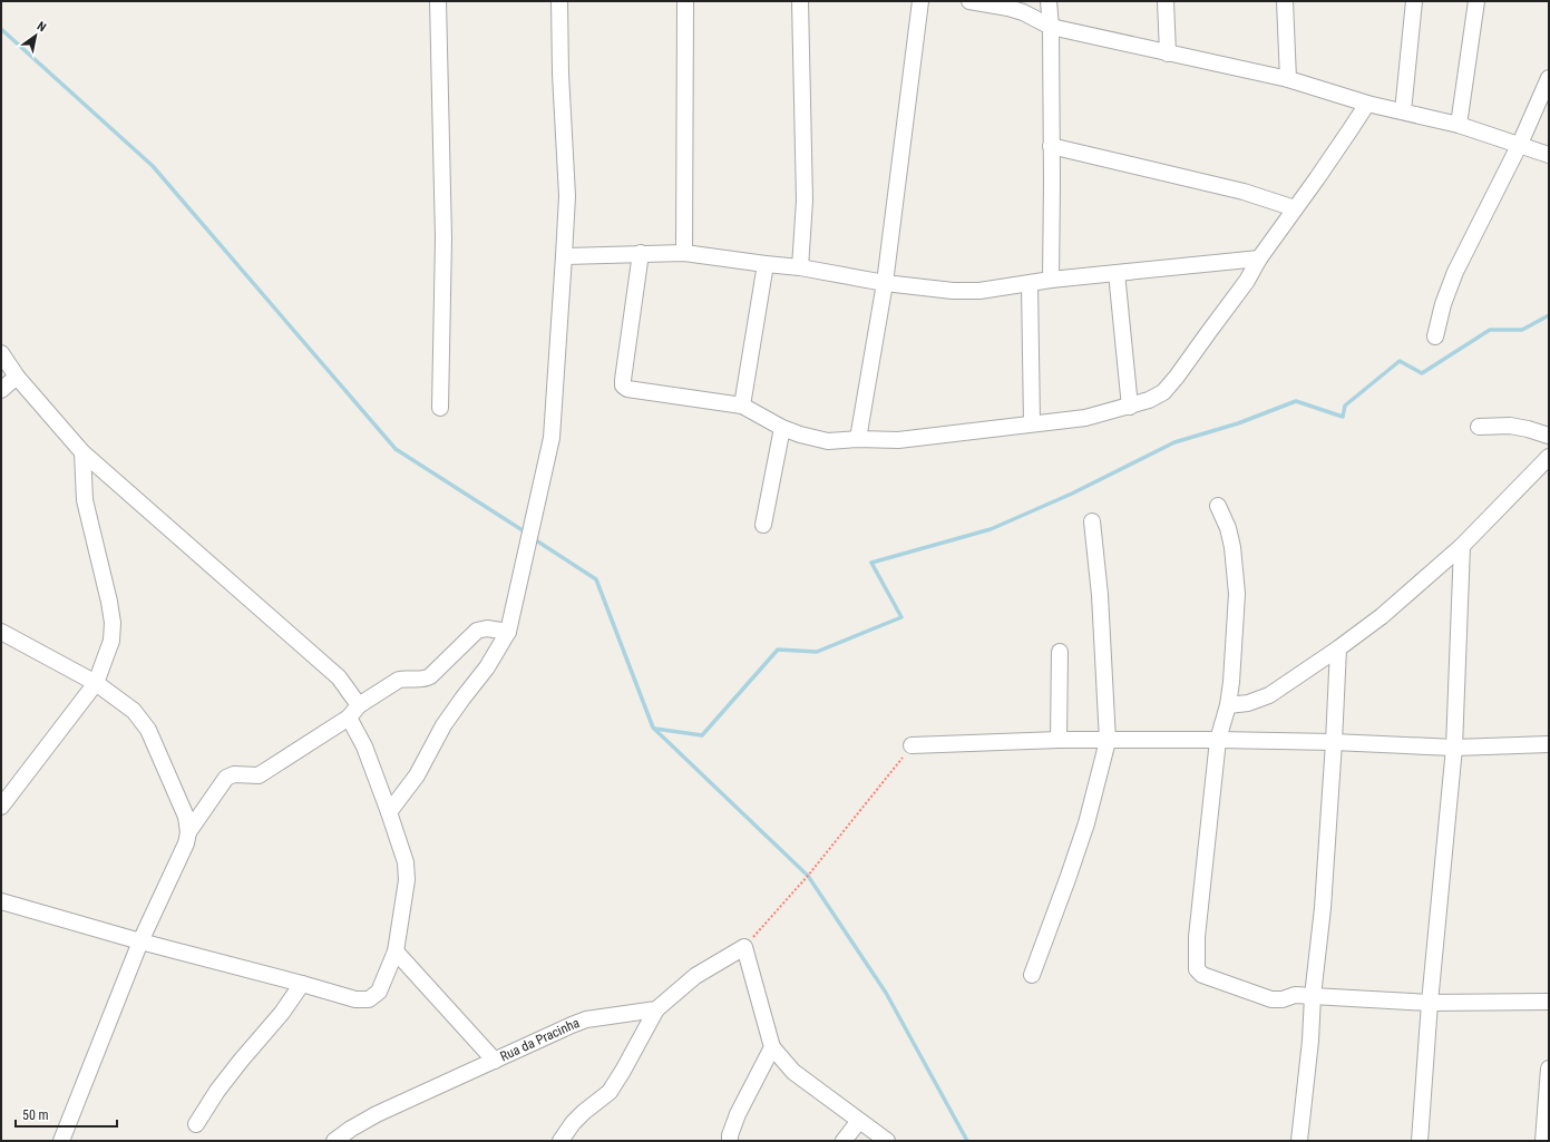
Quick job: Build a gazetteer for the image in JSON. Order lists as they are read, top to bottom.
{
  "streets": {
    "street": ["Rua da Pracinha"]
  },
  "scale_bar": "50 m",
  "north": "top right"
}
